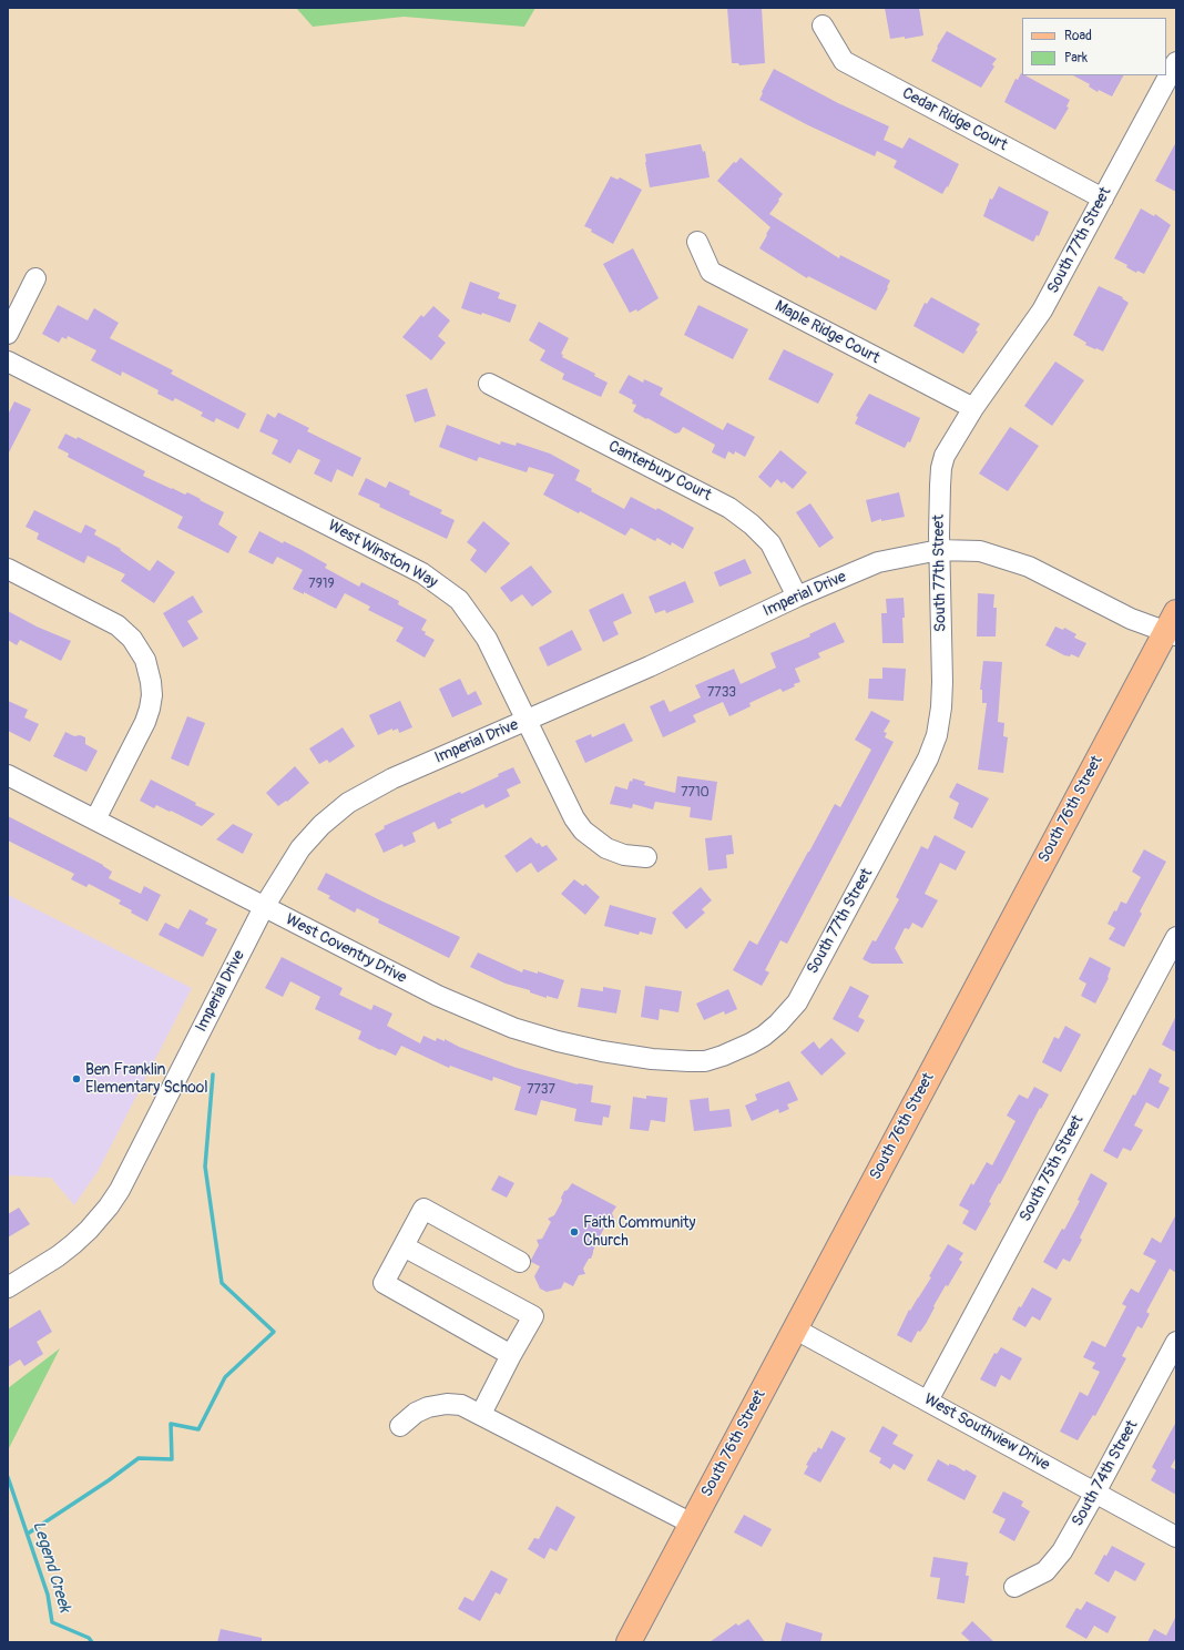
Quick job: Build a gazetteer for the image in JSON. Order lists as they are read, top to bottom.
{
  "streets": {
    "main road": ["South 76th Street"],
    "street": [
      "Cedar Ridge Court",
      "South 77th Street",
      "Maple Ridge Court",
      "Canterbury Court",
      "West Winston Way",
      "Imperial Drive",
      "West Coventry Drive",
      "South 75th Street",
      "West Southview Drive",
      "South 74th Street"
    ]
  },
  "crossings": [
    ["Cedar Ridge Court", "South 77th Street"],
    ["South 77th Street", "Maple Ridge Court"],
    ["South 77th Street", "Imperial Drive"],
    ["South 77th Street", "West Coventry Drive"],
    ["Canterbury Court", "Imperial Drive"],
    ["West Winston Way", "Imperial Drive"],
    ["Imperial Drive", "South 76th Street"],
    ["Imperial Drive", "West Coventry Drive"],
    ["South 76th Street", "West Southview Drive"],
    ["South 75th Street", "West Southview Drive"],
    ["West Southview Drive", "South 74th Street"]
  ],
  "water": ["Legend Creek"],
  "places": ["Ben Franklin Elementary School", "Faith Community Church"],
  "house_numbers": [
    "7919",
    "7733",
    "7710",
    "7737"
  ],
  "legend": ["Road", "Park"]
}
